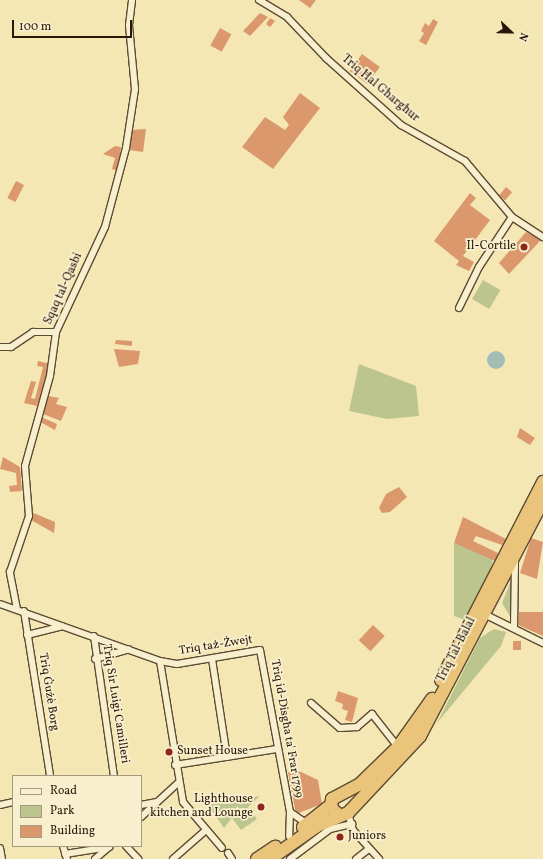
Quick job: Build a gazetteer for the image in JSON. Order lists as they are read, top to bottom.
{
  "streets": {
    "highway": ["Triq Tal-Balal"],
    "street": [
      "Triq Ħal Għargħur",
      "Sqaq tal-Qasbi",
      "Triq taż-Żwejt",
      "Triq Ġużè Borg",
      "Triq Sir Luigi Camilleri",
      "Triq id-Disgħa ta' Frar 1799"
    ]
  },
  "crossings": [
    ["Sqaq tal-Qasbi", "Triq taż-Żwejt"],
    ["Triq taż-Żwejt", "Triq Ġużè Borg"],
    ["Triq taż-Żwejt", "Triq Sir Luigi Camilleri"],
    ["Triq taż-Żwejt", "Triq id-Disgħa ta' Frar 1799"],
    ["Triq Tal-Balal", "Triq id-Disgħa ta' Frar 1799"]
  ],
  "places": [
    "Il-Cortile",
    "Sunset House",
    "Lighthouse kitchen and Lounge",
    "Juniors"
  ],
  "legend": ["Road", "Park", "Building"],
  "scale_bar": "100 m",
  "north": "right"
}
